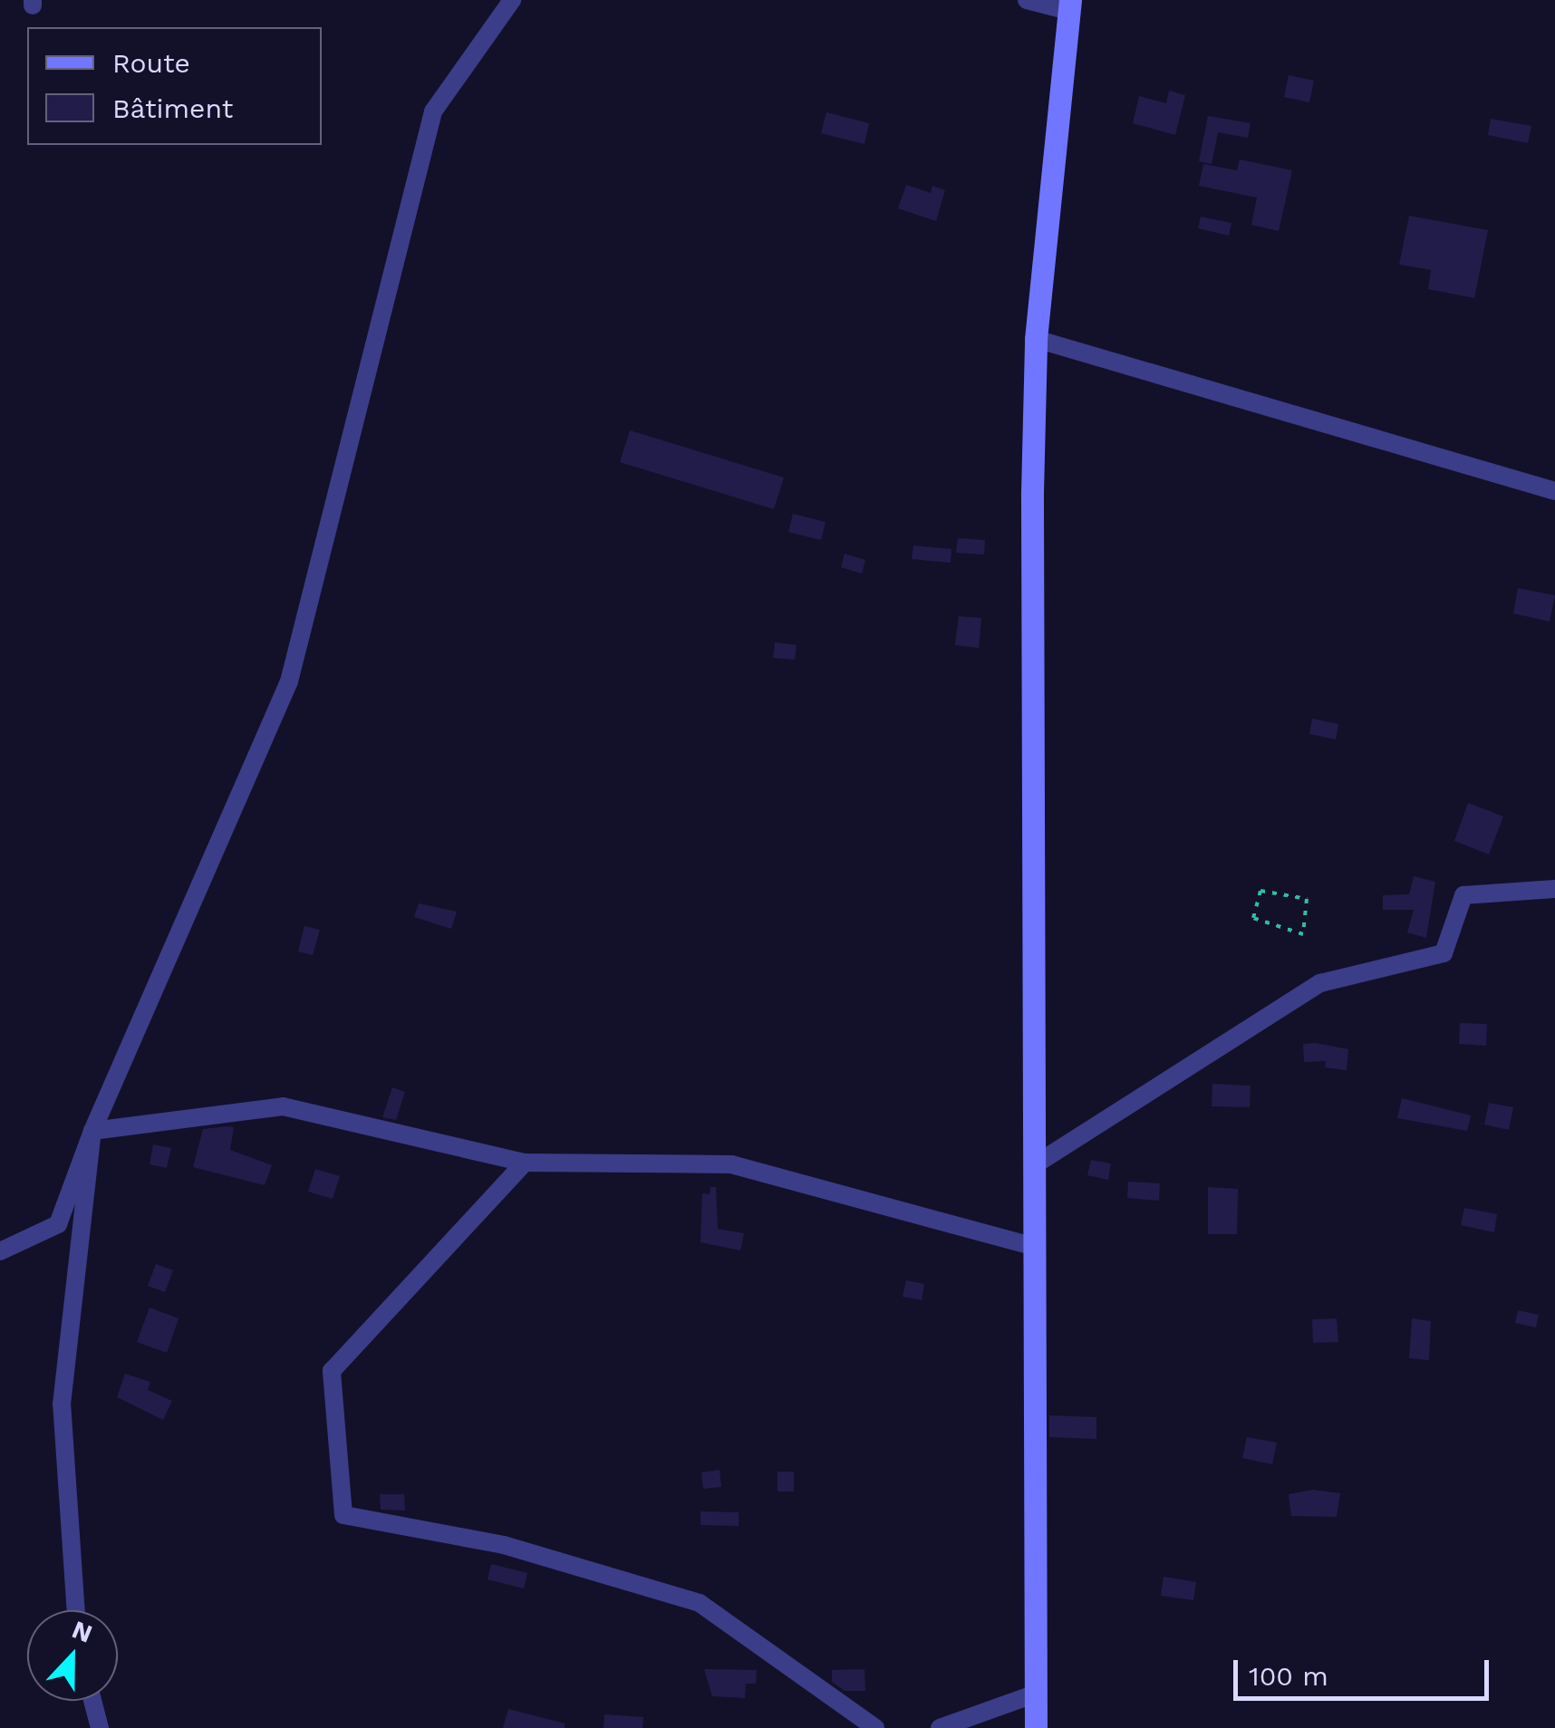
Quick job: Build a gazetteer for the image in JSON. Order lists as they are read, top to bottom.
{
  "legend": ["Route", "Bâtiment"],
  "scale_bar": "100 m",
  "north": "top"
}
